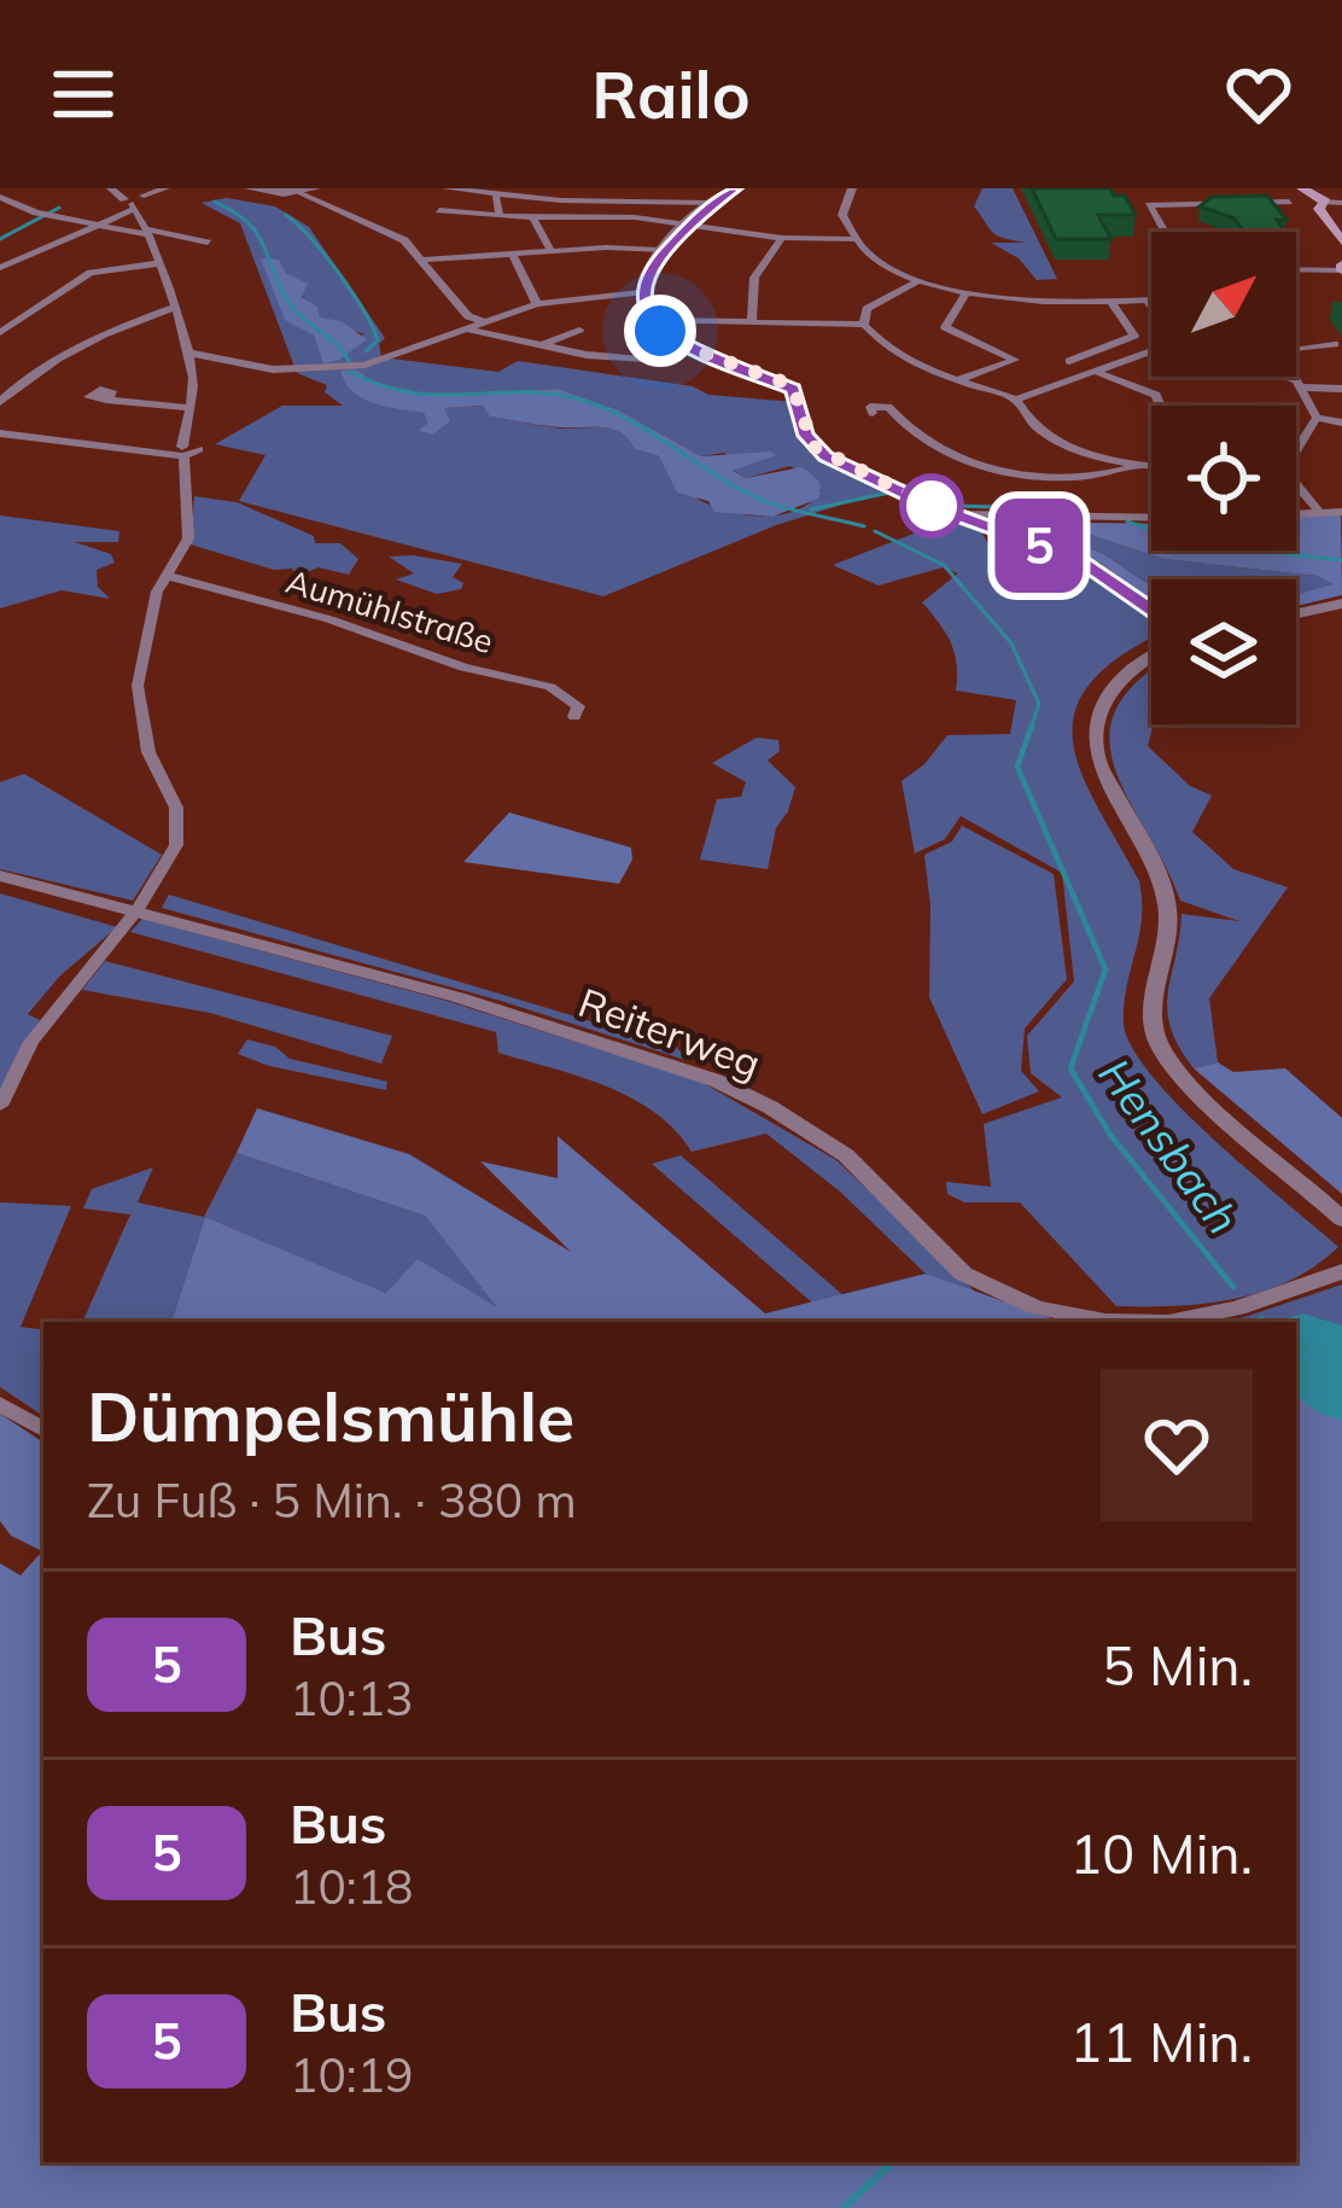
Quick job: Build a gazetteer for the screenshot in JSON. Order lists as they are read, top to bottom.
{
  "streets": {
    "street": ["Aumühlstraße", "Reiterweg"]
  },
  "water": ["Hensbach"],
  "lines": ["bus line 5"],
  "north": "top right",
  "page": {
    "header": "Railo",
    "on_map": "5",
    "heading": ["Dümpelsmühle", "Zu Fuß · 5 Min. · 380 m"],
    "list": [
      {
        "mark": "5",
        "name": "Bus",
        "note": "10:13",
        "value": "5 Min."
      },
      {
        "mark": "5",
        "name": "Bus",
        "note": "10:18",
        "value": "10 Min."
      },
      {
        "mark": "5",
        "name": "Bus",
        "note": "10:19",
        "value": "11 Min."
      }
    ]
  }
}
